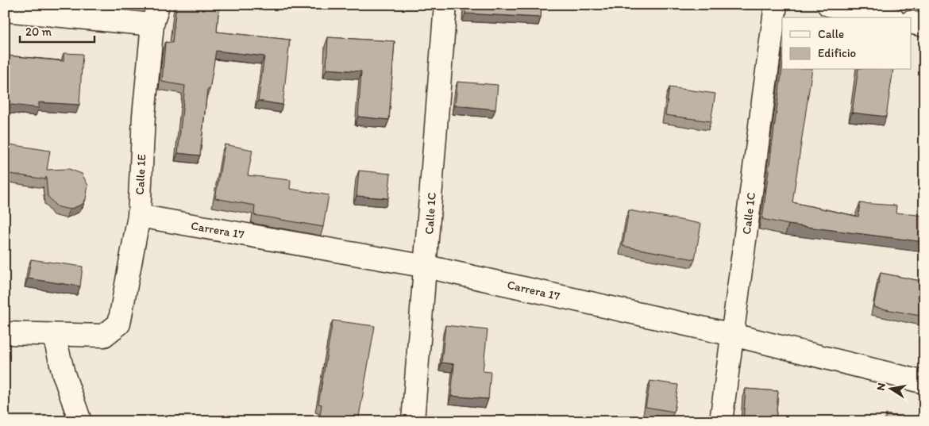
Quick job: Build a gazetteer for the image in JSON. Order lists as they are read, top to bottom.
{
  "streets": {
    "street": ["Calle 1E", "Calle 1C", "Carrera 17"]
  },
  "crossings": [
    ["Calle 1E", "Carrera 17"],
    ["Calle 1C", "Carrera 17"]
  ],
  "legend": ["Calle", "Edificio"],
  "scale_bar": "20 m",
  "north": "left"
}
